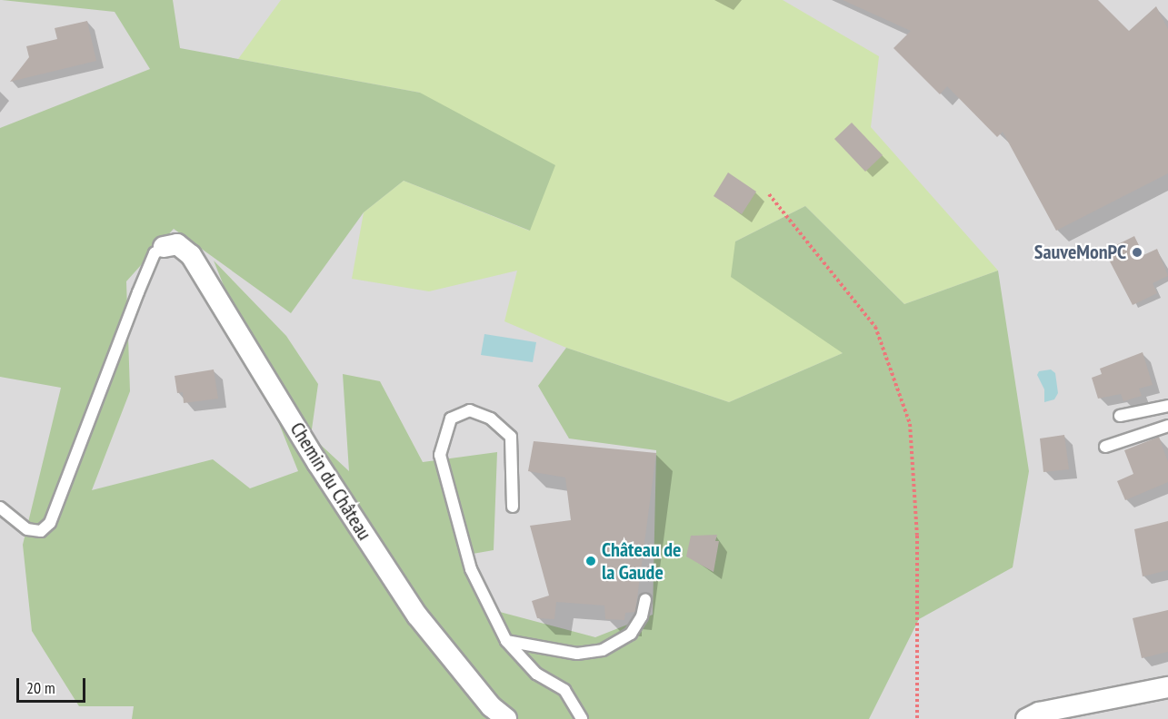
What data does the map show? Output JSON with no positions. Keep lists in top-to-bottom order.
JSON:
{
  "streets": {
    "street": ["Chemin du Château"]
  },
  "places": ["SauveMonPC", "Château de la Gaude"],
  "scale_bar": "20 m"
}
